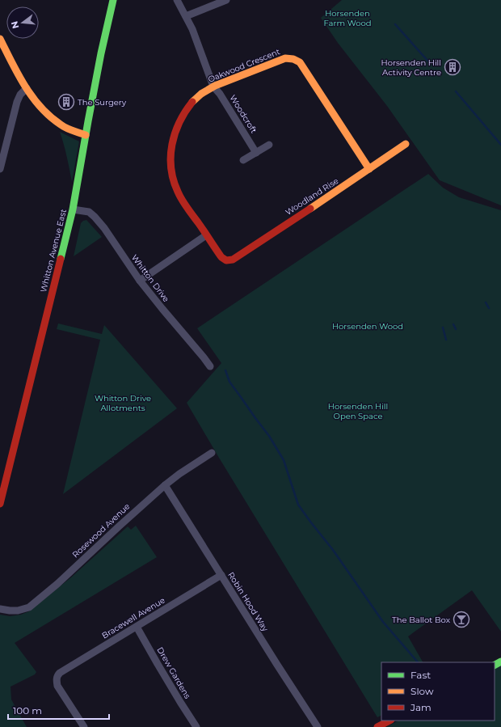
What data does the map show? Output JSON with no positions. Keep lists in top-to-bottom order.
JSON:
{
  "streets": {
    "street": [
      "Oakwood Crescent",
      "Woodcroft",
      "Woodland Rise",
      "Whitton Avenue East",
      "Whitton Drive",
      "Rosewood Avenue",
      "Robin Hood Way",
      "Bracewell Avenue",
      "Drew Gardens"
    ]
  },
  "crossings": [
    ["Oakwood Crescent", "Woodcroft"],
    ["Oakwood Crescent", "Woodland Rise"],
    ["Whitton Avenue East", "Whitton Drive"],
    ["Rosewood Avenue", "Robin Hood Way"],
    ["Robin Hood Way", "Bracewell Avenue"],
    ["Bracewell Avenue", "Drew Gardens"]
  ],
  "parks": [
    "Horsenden Farm Wood",
    "Horsenden Wood",
    "Whitton Drive Allotments",
    "Horsenden Hill Open Space"
  ],
  "places": {
    "building": ["Horsenden Hill Activity Centre", "The Surgery"],
    "bar": ["The Ballot Box"]
  },
  "legend": ["Fast", "Slow", "Jam"],
  "scale_bar": "100 m",
  "north": "left"
}
